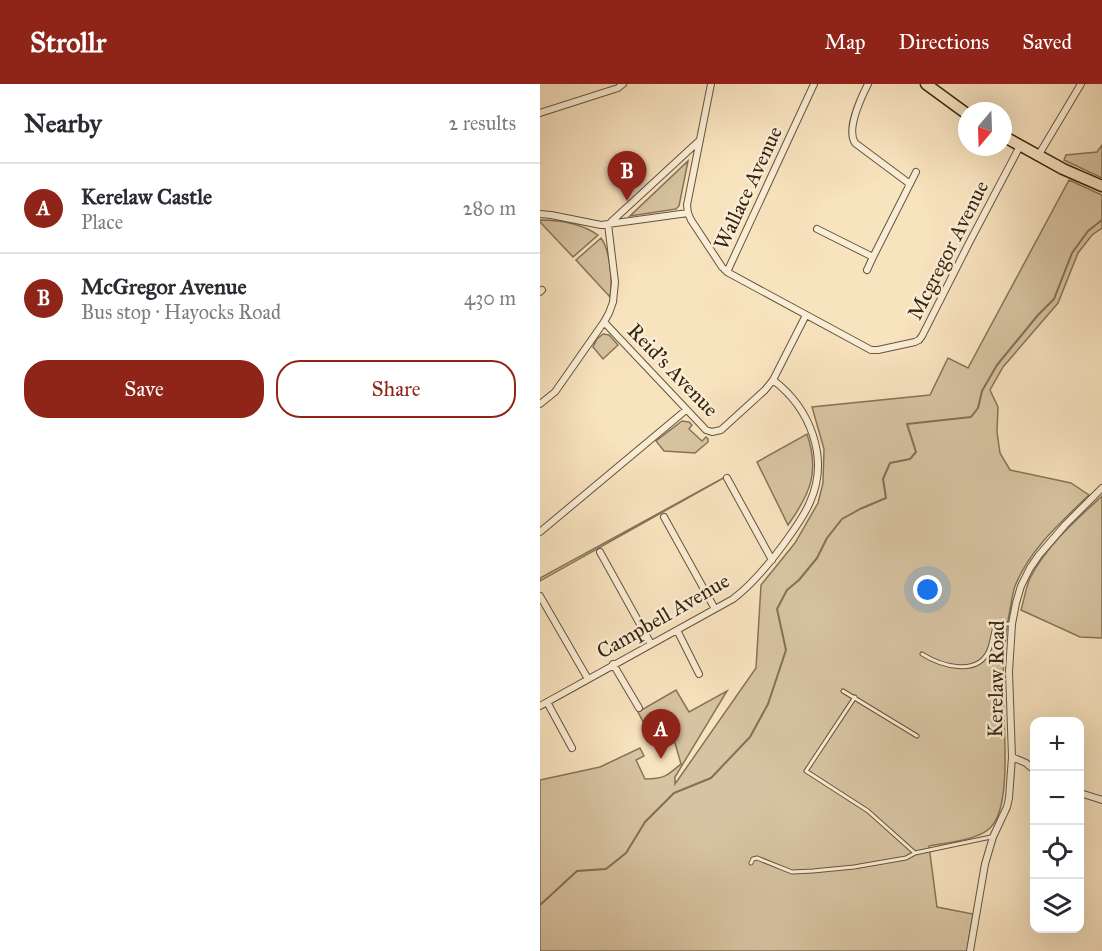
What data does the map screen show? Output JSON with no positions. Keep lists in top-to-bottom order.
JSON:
{
  "streets": {
    "street": [
      "Wallace Avenue",
      "Mcgregor Avenue",
      "Reid's Avenue",
      "Campbell Avenue",
      "Kerelaw Road"
    ]
  },
  "crossings": [
    ["Wallace Avenue", "Mcgregor Avenue"],
    ["Mcgregor Avenue", "Reid's Avenue"],
    ["Reid's Avenue", "Campbell Avenue"]
  ],
  "north": "bottom",
  "page": {
    "header": "Strollr",
    "nav": ["Map", "Directions", "Saved"],
    "heading": ["Nearby", "2 results"],
    "pins": ["B", "A"],
    "list": [
      {
        "mark": "A",
        "name": "Kerelaw Castle",
        "note": "Place",
        "value": "280 m"
      },
      {
        "mark": "B",
        "name": "McGregor Avenue",
        "note": "Bus stop · Hayocks Road",
        "value": "430 m"
      }
    ],
    "buttons": ["Save", "Share"],
    "map_buttons": ["+", "−"]
  }
}
